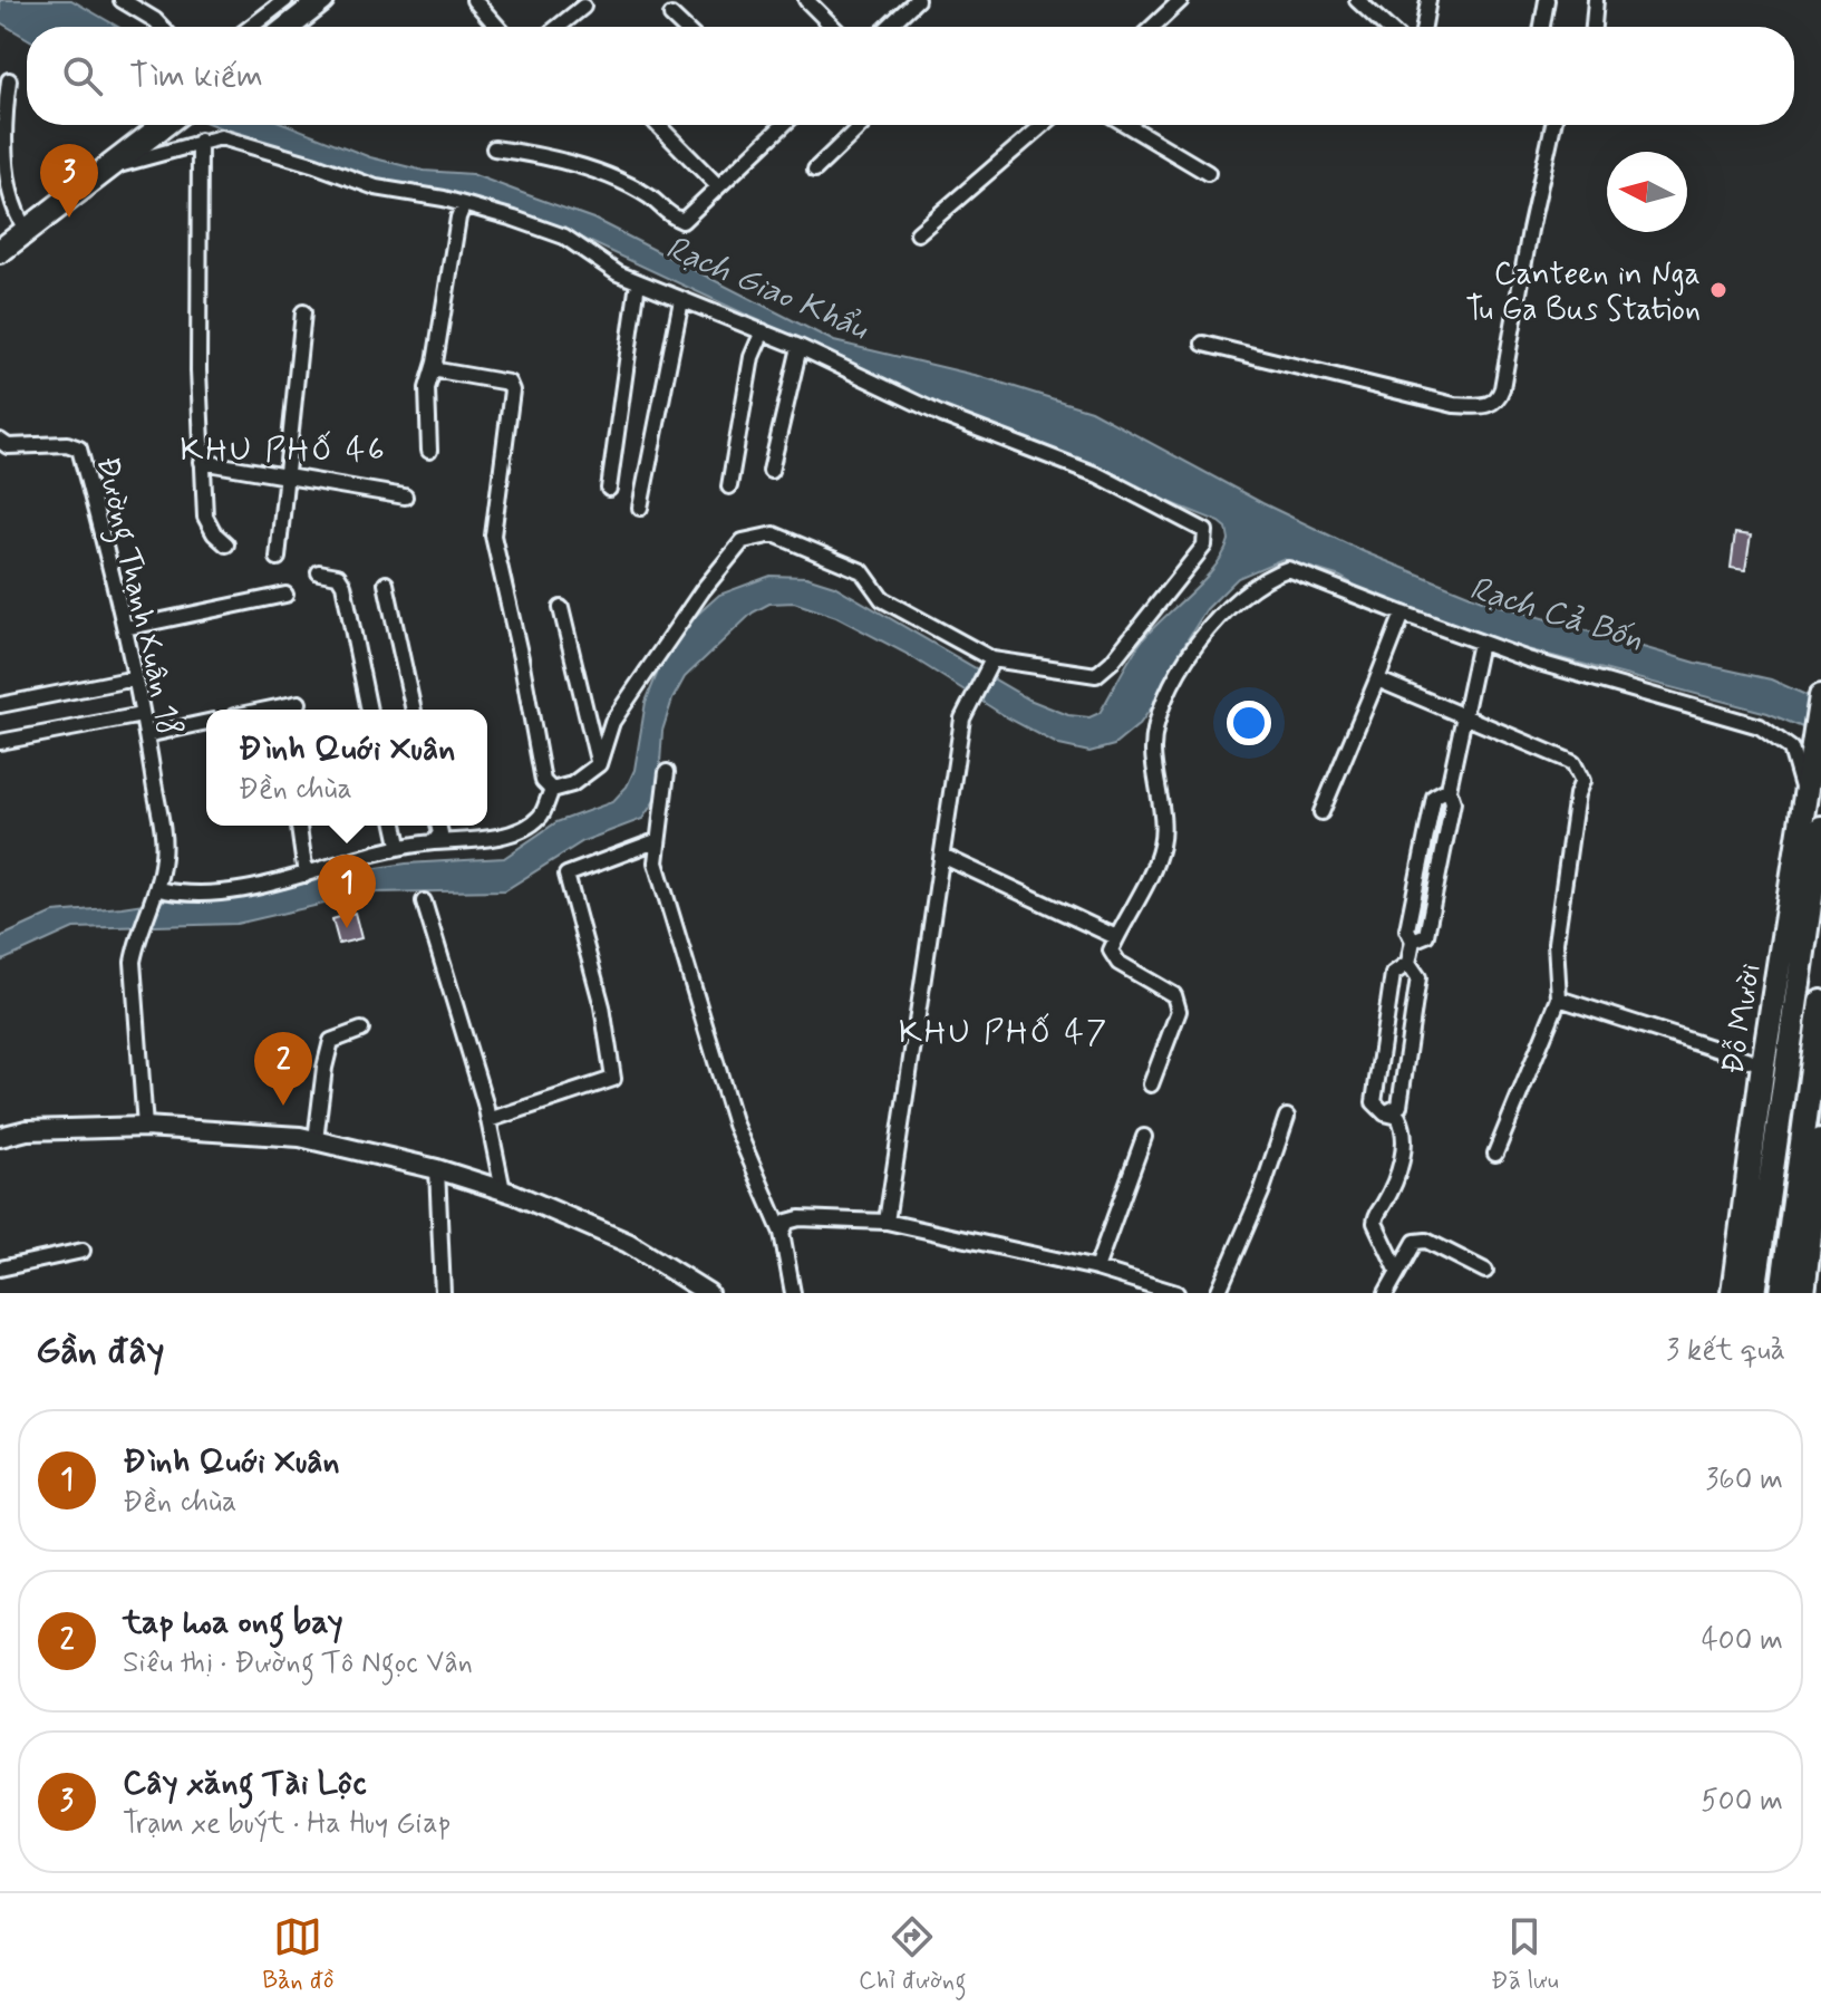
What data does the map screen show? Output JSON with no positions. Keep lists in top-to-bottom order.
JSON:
{
  "streets": {
    "main road": ["Đỗ Mười"],
    "street": ["Đường Thạnh Xuân 18"]
  },
  "districts": ["KHU PHỐ 46", "KHU PHỐ 47"],
  "water": ["Rạch Giao Khẩu", "Rạch Cả Bốn"],
  "places": ["Canteen in Nga Tu Ga Bus Station"],
  "north": "left",
  "page": {
    "search": "Tìm kiếm",
    "pins": ["3", "1", "2"],
    "popup": ["Đình Quới Xuân", "Đền chùa"],
    "heading": ["Gần đây", "3 kết quả"],
    "list": [
      {
        "mark": "1",
        "name": "Đình Quới Xuân",
        "note": "Đền chùa",
        "value": "360 m"
      },
      {
        "mark": "2",
        "name": "tap hoa ong bay",
        "note": "Siêu thị · Đường Tô Ngọc Vân",
        "value": "400 m"
      },
      {
        "mark": "3",
        "name": "Cây xăng Tài Lộc",
        "note": "Trạm xe buýt · Ha Huy Giap",
        "value": "500 m"
      }
    ],
    "nav": ["Bản đồ", "Chỉ đường", "Đã lưu"]
  }
}
